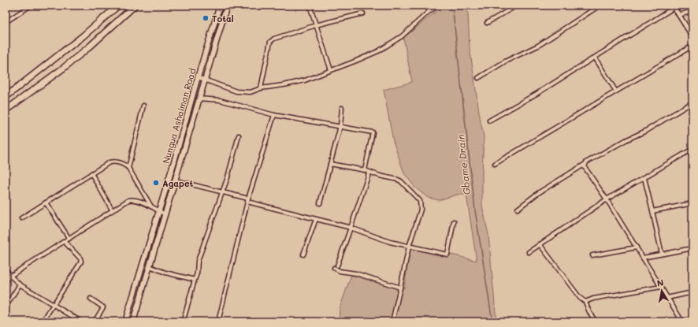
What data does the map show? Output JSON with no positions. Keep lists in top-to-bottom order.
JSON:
{
  "streets": {
    "main road": ["Nungua Ashaiman Road"]
  },
  "water": ["Gbame Drain"],
  "places": ["Total", "Agapet"],
  "north": "top"
}
